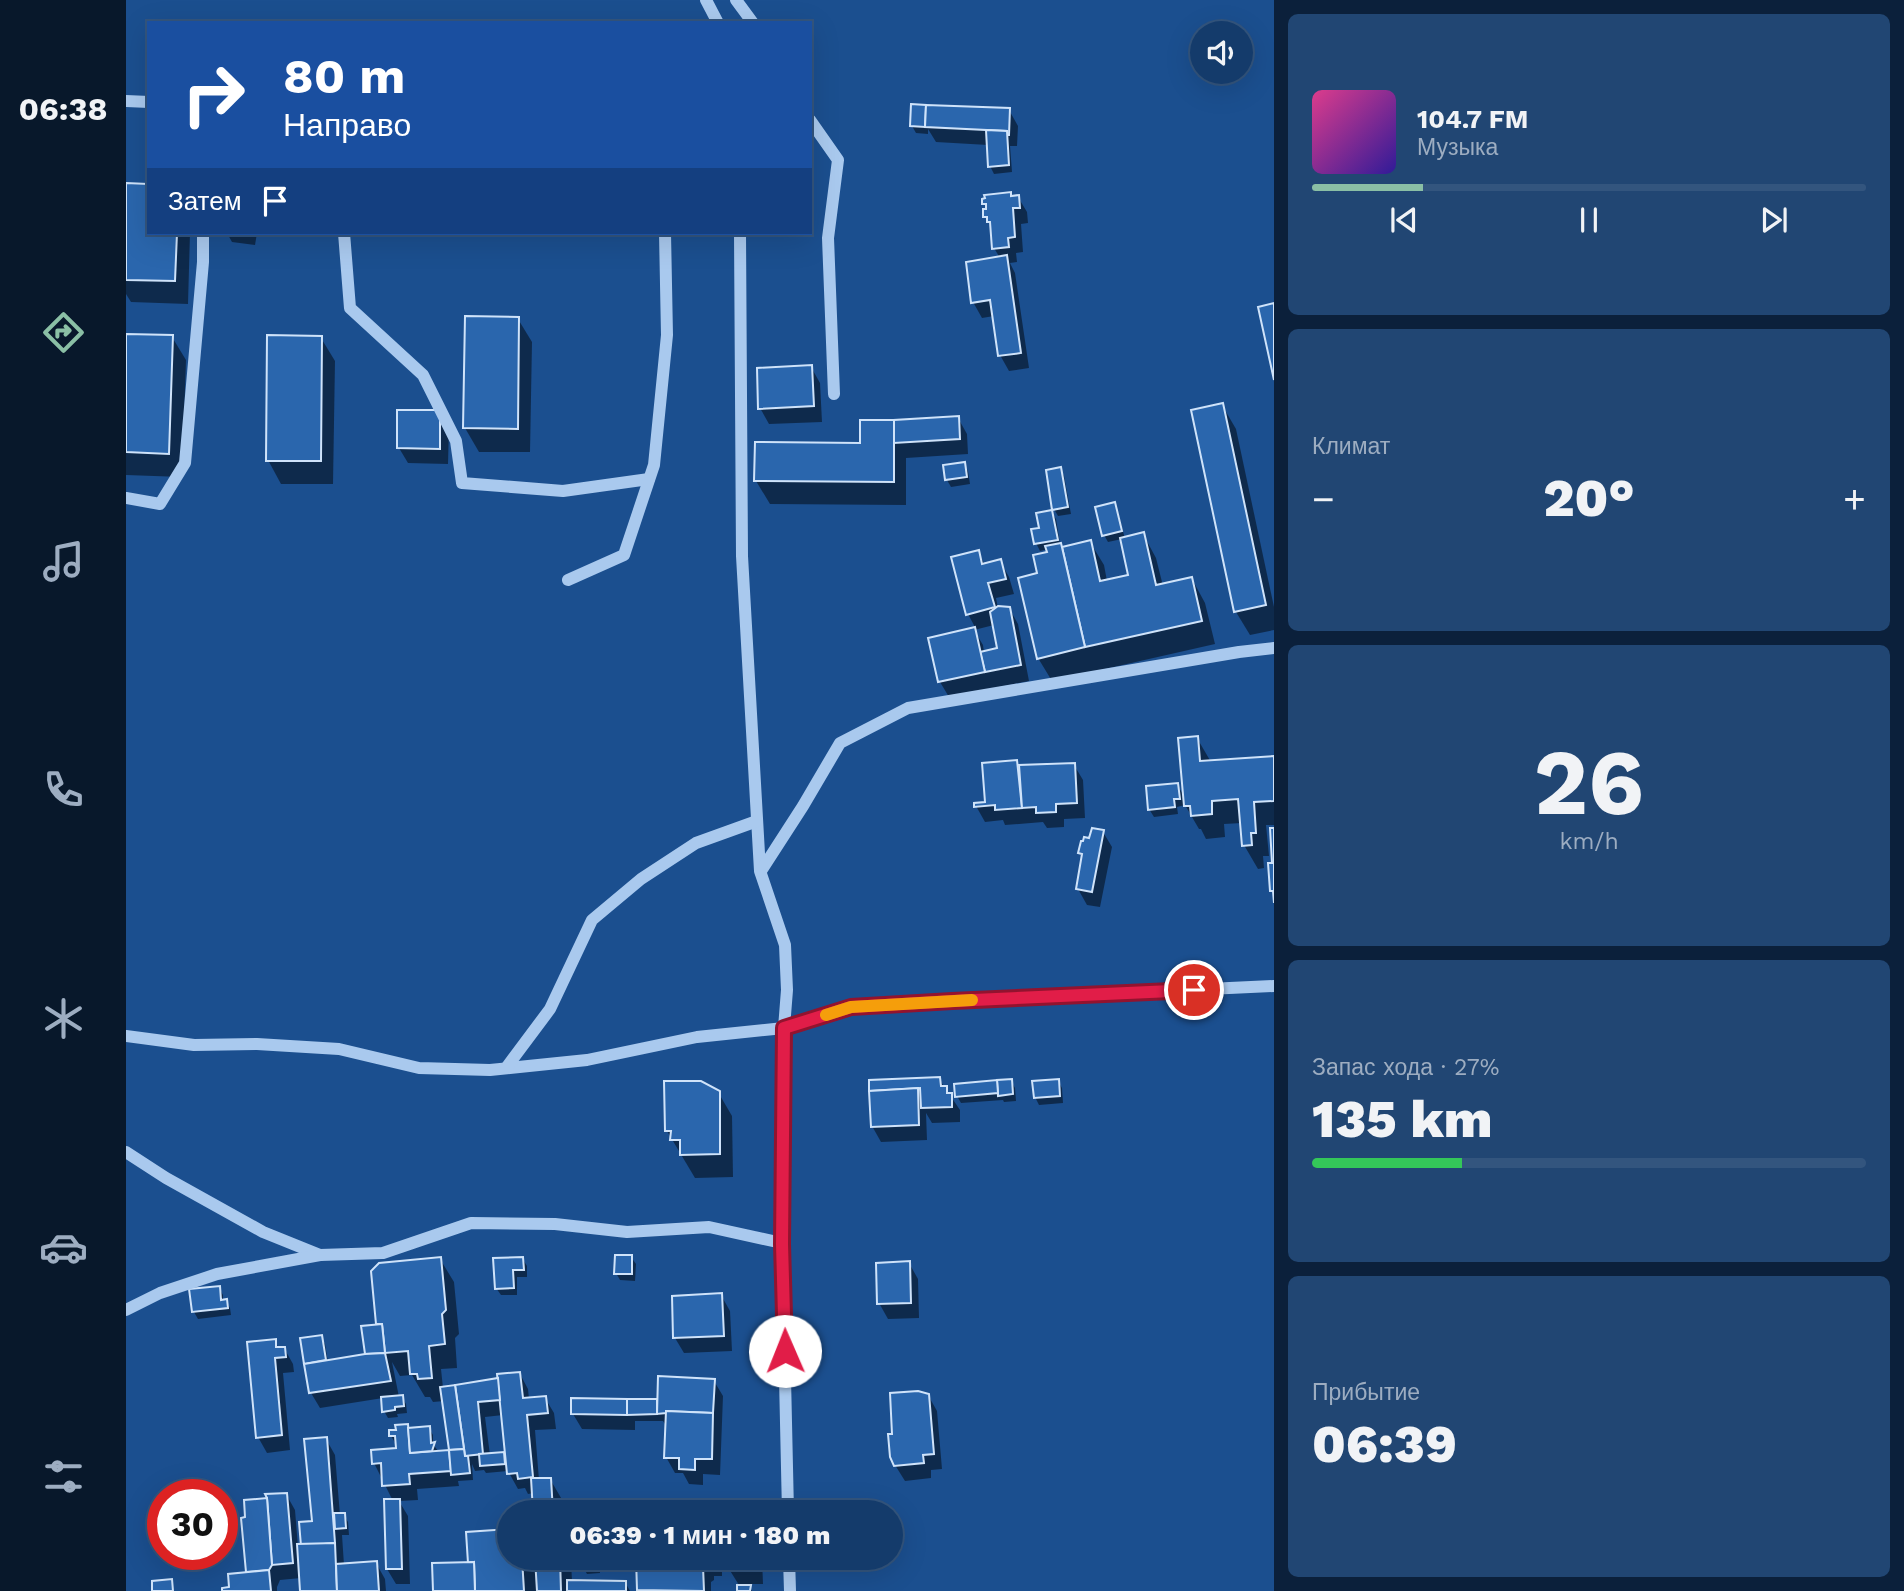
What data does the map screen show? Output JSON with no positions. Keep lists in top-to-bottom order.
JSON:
{
  "page": {
    "tabs": "06:38",
    "turn": ["80 m", "Направо"],
    "song": ["104.7 FM", "Музыка"],
    "then": "Затем",
    "tile": [
      "Климат",
      ["26", "km/h"],
      ["Запас хода · 27%", "135 km"],
      ["Прибытие", "06:39"]
    ],
    "heat": ["−", "20°", "+"],
    "limit": "30",
    "trip": "06:39 · 1 мин · 180 m"
  }
}
